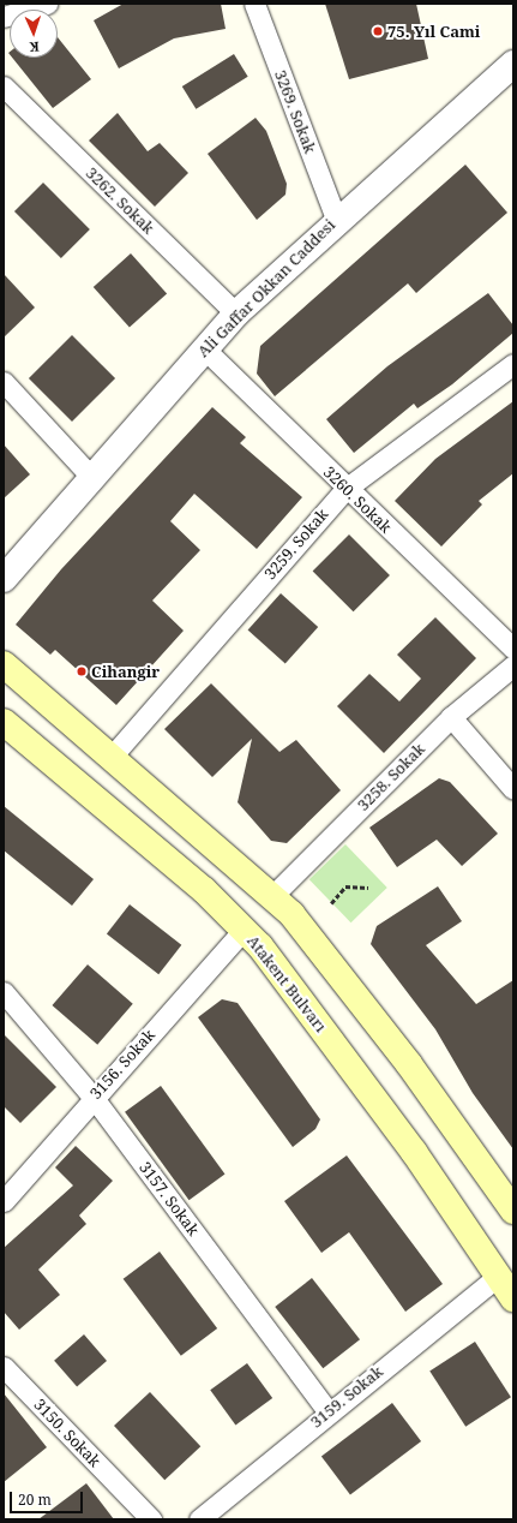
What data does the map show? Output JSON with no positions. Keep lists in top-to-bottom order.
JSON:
{
  "streets": {
    "main road": ["Atakent Bulvarı"],
    "street": [
      "3269. Sokak",
      "3262. Sokak",
      "Ali Gaffar Okkan Caddesi",
      "3260. Sokak",
      "3259. Sokak",
      "3258. Sokak",
      "3156. Sokak",
      "3157. Sokak",
      "3159. Sokak",
      "3150. Sokak"
    ]
  },
  "crossings": [
    ["3269. Sokak", "Ali Gaffar Okkan Caddesi"],
    ["3262. Sokak", "Ali Gaffar Okkan Caddesi"],
    ["Ali Gaffar Okkan Caddesi", "3260. Sokak"],
    ["3260. Sokak", "3259. Sokak"],
    ["Atakent Bulvarı", "3156. Sokak"],
    ["Atakent Bulvarı", "3159. Sokak"],
    ["3156. Sokak", "3157. Sokak"],
    ["3157. Sokak", "3159. Sokak"]
  ],
  "places": ["75. Yıl Cami", "Cihangir"],
  "scale_bar": "20 m",
  "north": "bottom"
}
